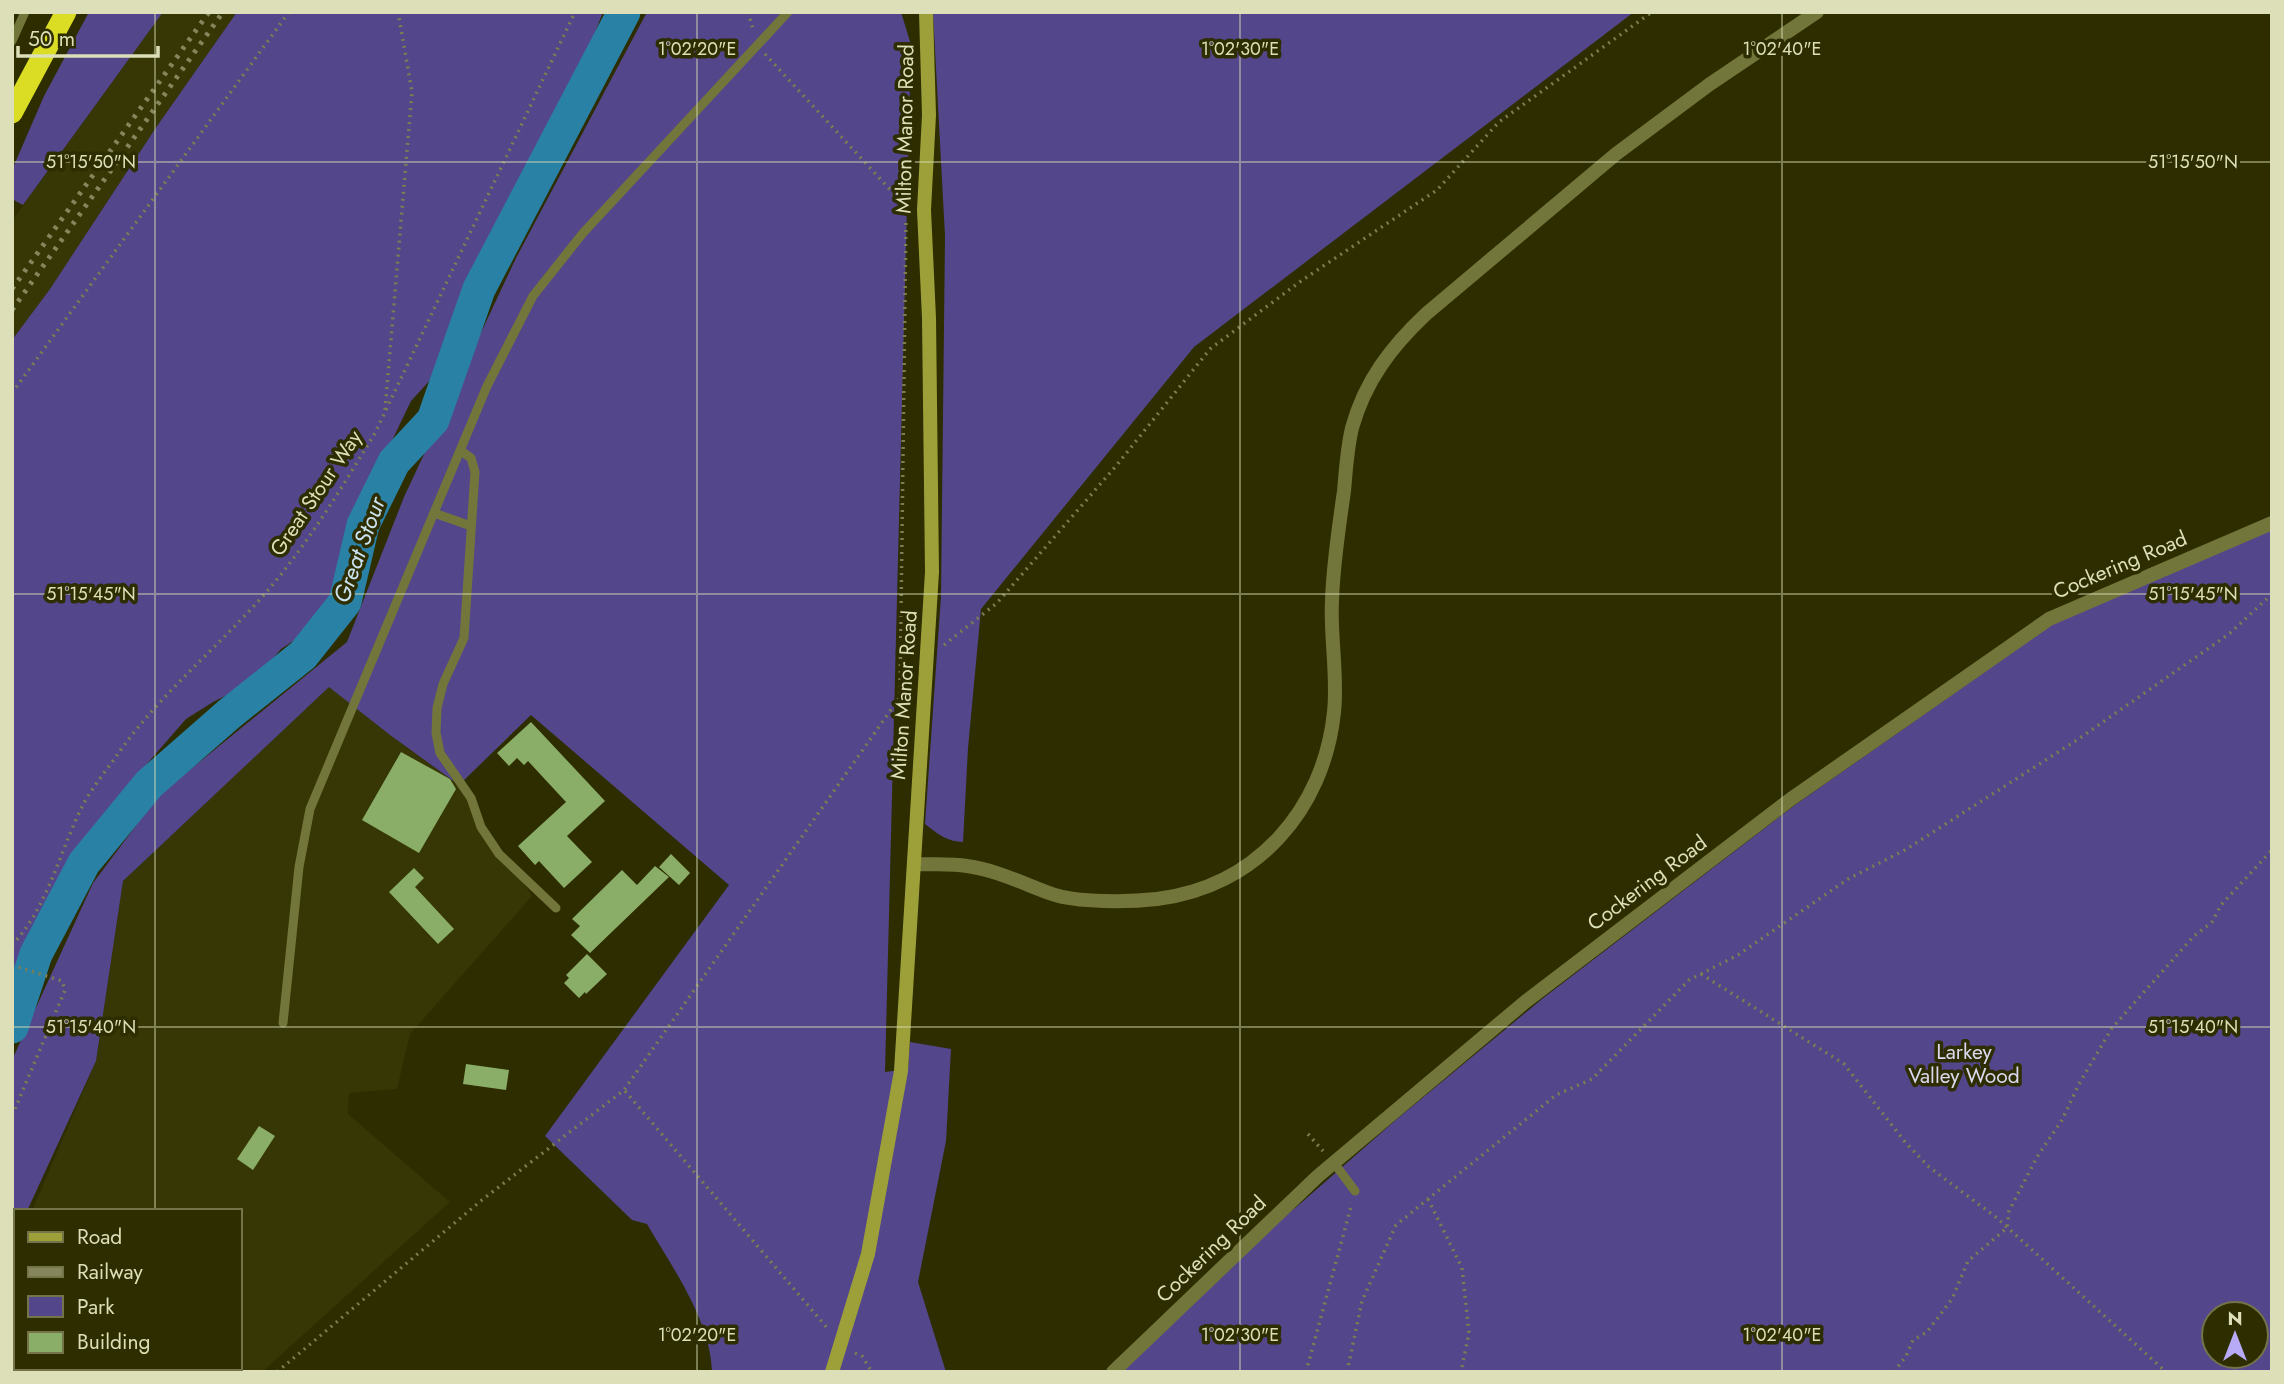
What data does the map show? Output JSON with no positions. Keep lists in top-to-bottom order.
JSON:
{
  "streets": {
    "street": ["Milton Manor Road", "Cockering Road"],
    "path": ["Great Stour Way"]
  },
  "water": ["Great Stour"],
  "parks": ["Larkey Valley Wood"],
  "legend": [
    "Road",
    "Railway",
    "Park",
    "Building"
  ],
  "scale_bar": "50 m",
  "north": "top",
  "coordinates": [
    "1°02'20\"E",
    "1°02'30\"E",
    "1°02'40\"E",
    "51°15'50\"N",
    "51°15'45\"N",
    "51°15'40\"N"
  ]
}
